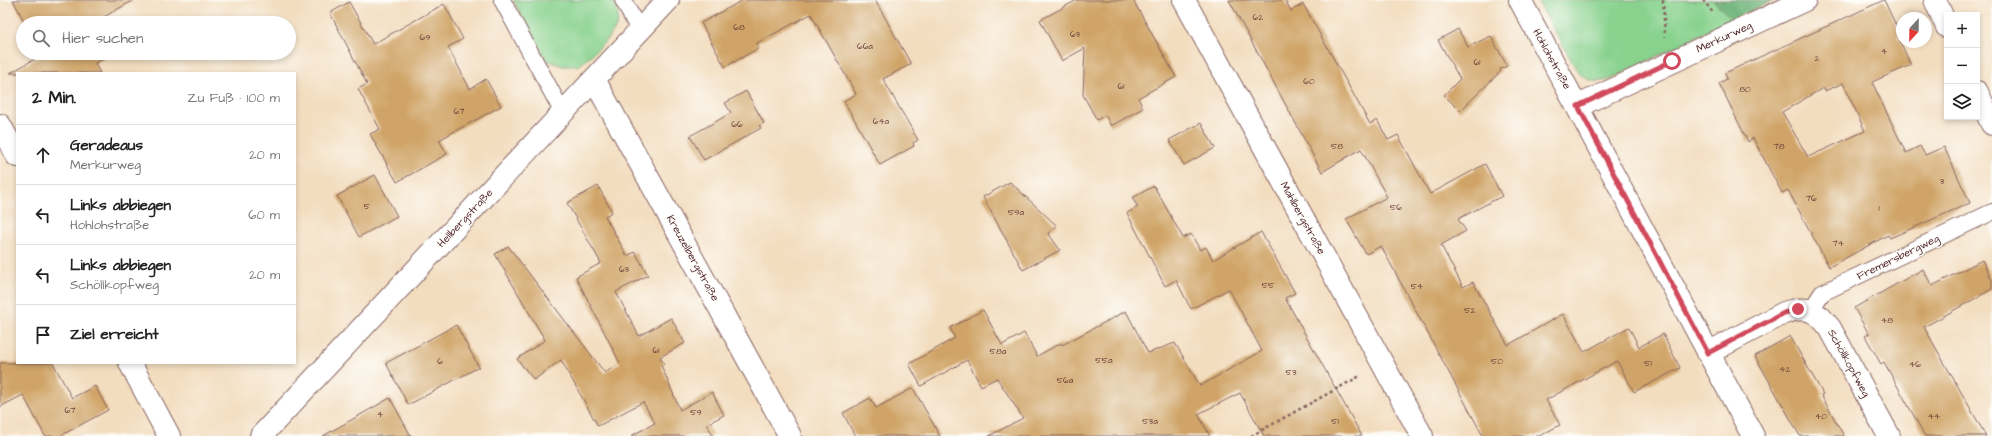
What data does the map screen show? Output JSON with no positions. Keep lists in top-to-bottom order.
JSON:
{
  "streets": {
    "street": [
      "Merkurweg",
      "Hohlohstraße",
      "Hellbergstraße",
      "Mahlbergstraße",
      "Kreuzelbergstraße",
      "Schöllkopfweg"
    ],
    "lane": ["Fremersbergweg"]
  },
  "crossings": [
    ["Merkurweg", "Hohlohstraße"],
    ["Hellbergstraße", "Kreuzelbergstraße"],
    ["Fremersbergweg", "Schöllkopfweg"]
  ],
  "house_numbers": [
    "62",
    "68",
    "63",
    "69",
    "66a",
    "4",
    "2",
    "61",
    "60",
    "61",
    "80",
    "67",
    "64a",
    "66",
    "58",
    "78",
    "3",
    "76",
    "5",
    "56",
    "1",
    "59a",
    "74",
    "63",
    "55",
    "54",
    "52",
    "48",
    "61",
    "58a",
    "55a",
    "6",
    "50",
    "51",
    "46",
    "42",
    "53",
    "56a",
    "67",
    "59",
    "4",
    "40",
    "44",
    "53a",
    "51"
  ],
  "north": "bottom",
  "page": {
    "map_buttons": ["+", "−"],
    "search": "Hier suchen",
    "heading": ["2 Min.", "Zu Fuß · 100 m"],
    "list": [
      ["Geradeaus", "Merkurweg", "20 m"],
      ["Links abbiegen", "Hohlohstraße", "60 m"],
      ["Links abbiegen", "Schöllkopfweg", "20 m"],
      "Ziel erreicht"
    ]
  }
}
